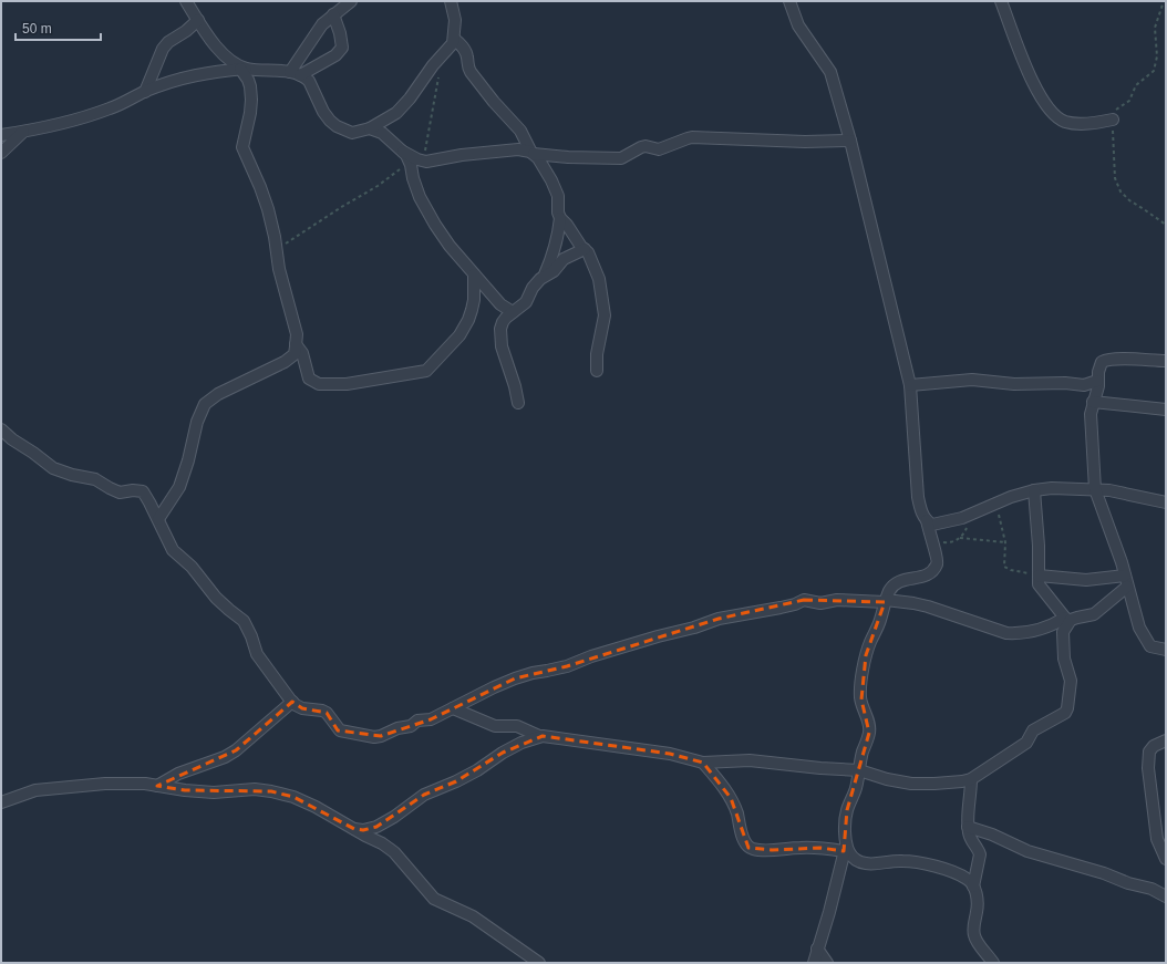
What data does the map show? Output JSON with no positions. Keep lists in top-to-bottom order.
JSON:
{
  "scale_bar": "50 m"
}
